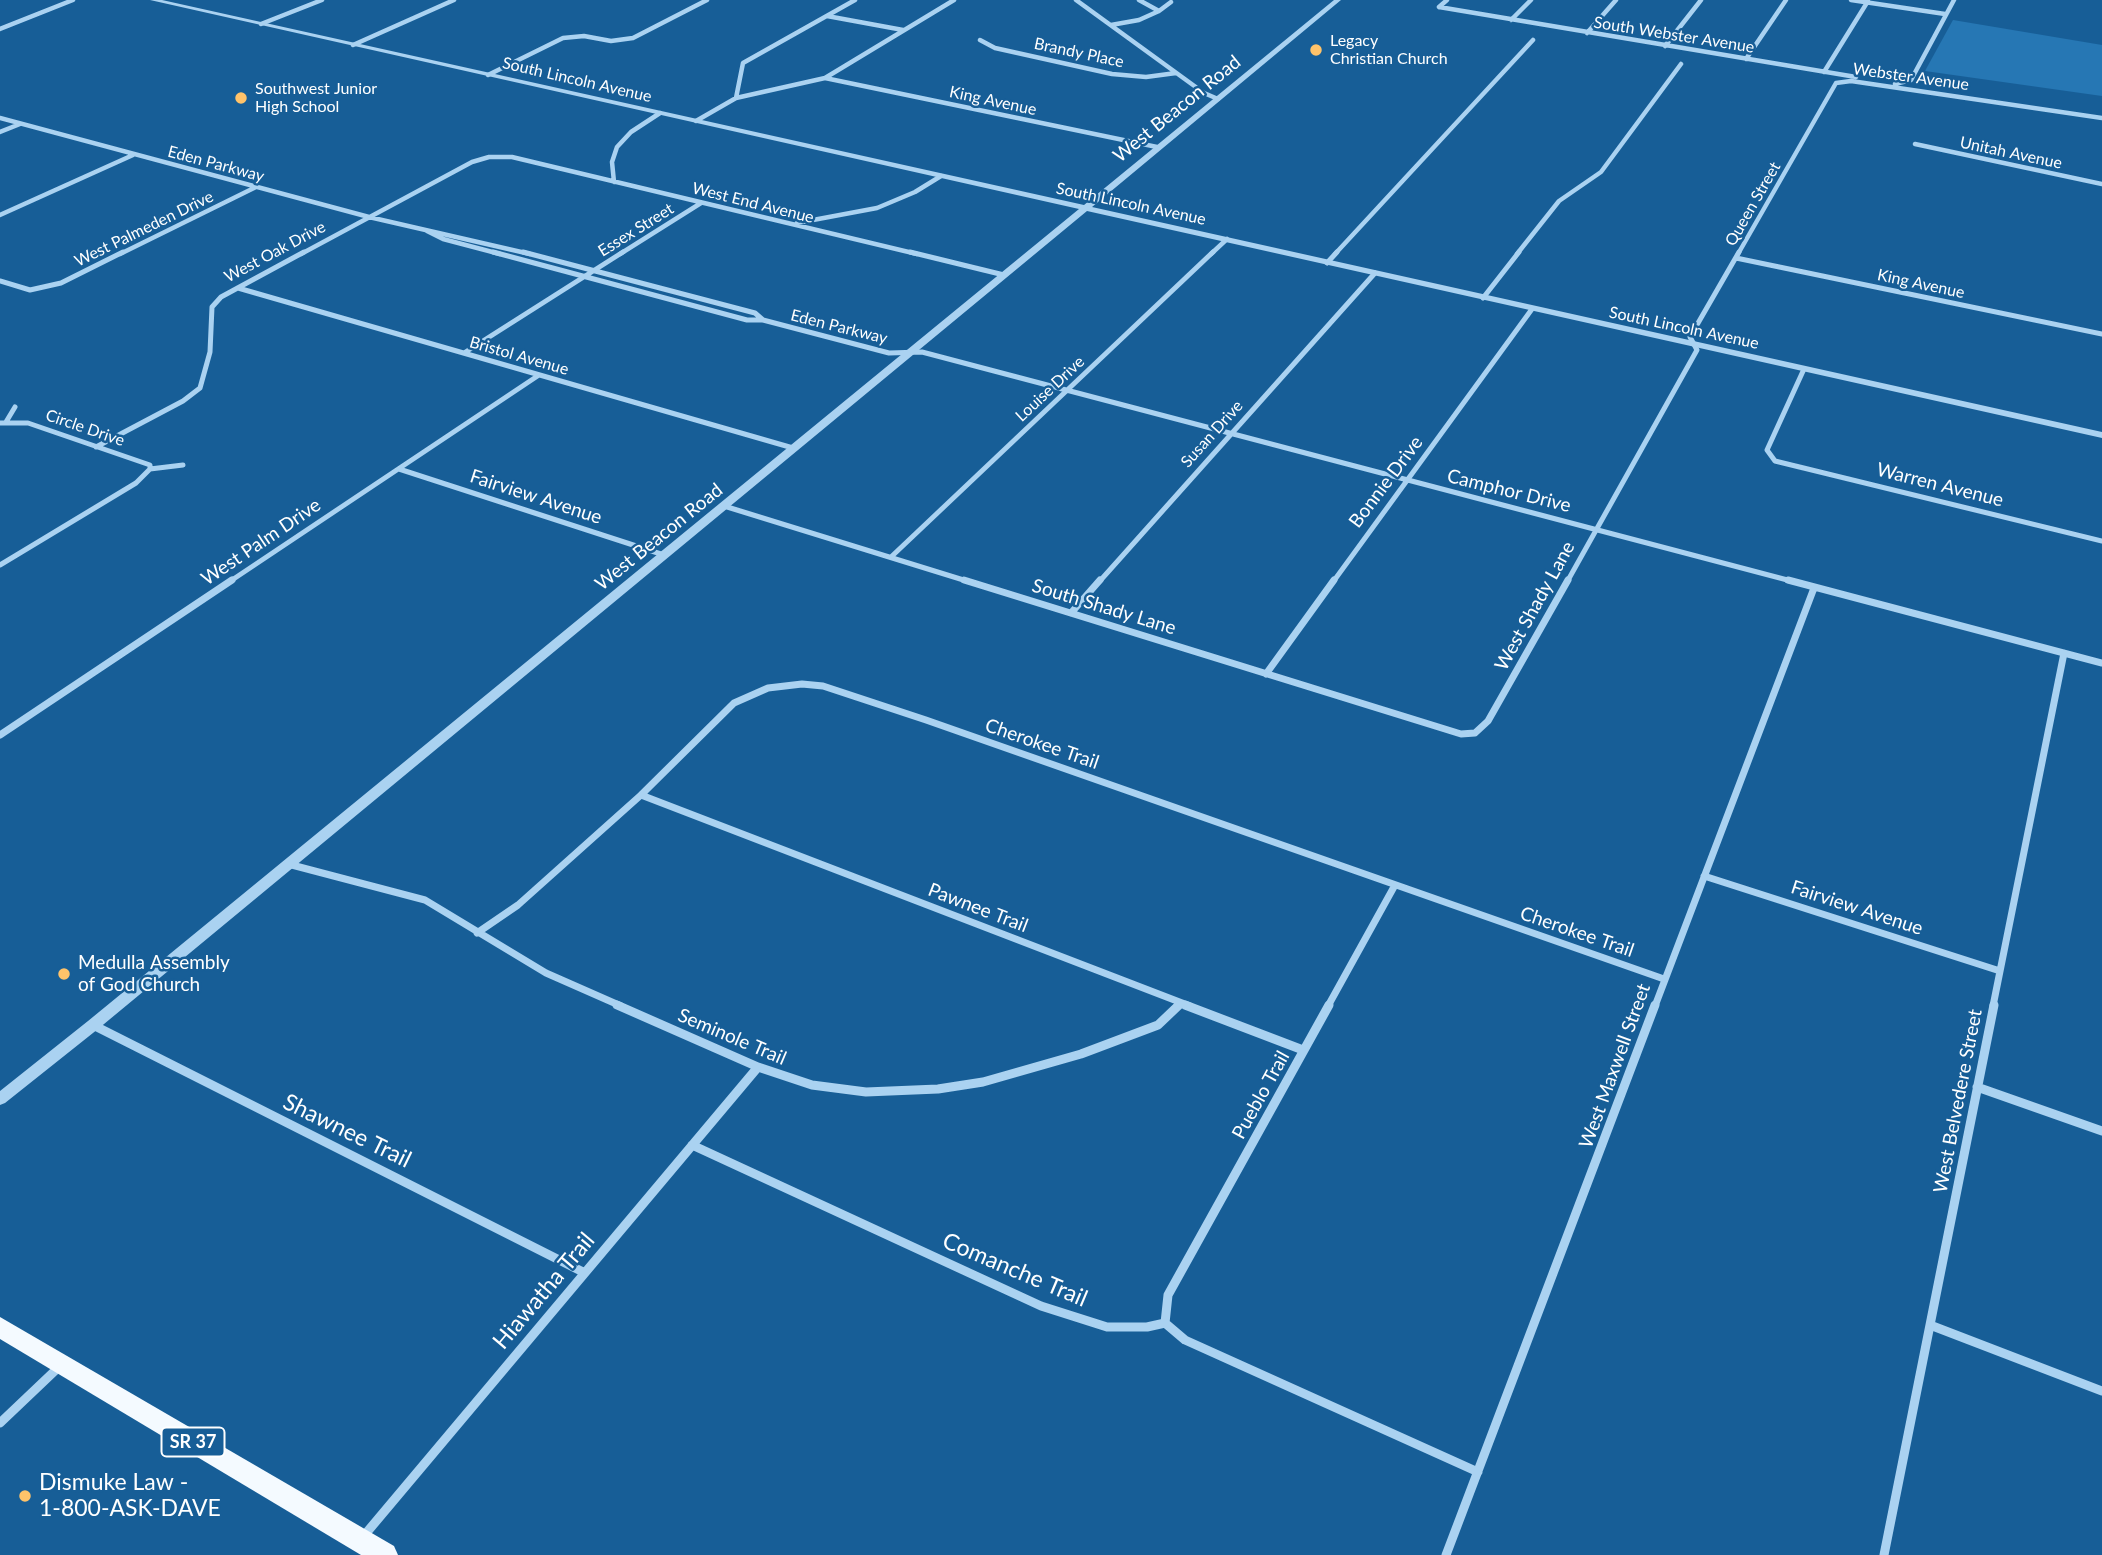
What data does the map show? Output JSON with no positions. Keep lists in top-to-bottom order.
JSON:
{
  "streets": {
    "main road": ["SR 37"],
    "street": [
      "South Webster Avenue",
      "Brandy Place",
      "Webster Avenue",
      "South Lincoln Avenue",
      "King Avenue",
      "West Beacon Road",
      "Unitah Avenue",
      "Eden Parkway",
      "West End Avenue",
      "Queen Street",
      "West Palmeden Drive",
      "Essex Street",
      "West Oak Drive",
      "Bristol Avenue",
      "Louise Drive",
      "Circle Drive",
      "Susan Drive",
      "Bonnie Drive",
      "Warren Avenue",
      "Camphor Drive",
      "Fairview Avenue",
      "West Palm Drive",
      "West Shady Lane",
      "South Shady Lane",
      "Cherokee Trail",
      "Pawnee Trail",
      "Seminole Trail",
      "West Maxwell Street",
      "Pueblo Trail",
      "West Belvedere Street",
      "Shawnee Trail",
      "Comanche Trail",
      "Hiawatha Trail"
    ]
  },
  "crossings": [
    ["Webster Avenue", "Queen Street"],
    ["South Lincoln Avenue", "West Beacon Road"],
    ["South Lincoln Avenue", "Queen Street"],
    ["South Lincoln Avenue", "Louise Drive"],
    ["South Lincoln Avenue", "Susan Drive"],
    ["South Lincoln Avenue", "Bonnie Drive"],
    ["South Lincoln Avenue", "Warren Avenue"],
    ["South Lincoln Avenue", "West Shady Lane"],
    ["King Avenue", "West Beacon Road"],
    ["King Avenue", "Queen Street"],
    ["West Beacon Road", "Eden Parkway"],
    ["West Beacon Road", "West End Avenue"],
    ["West Beacon Road", "Bristol Avenue"],
    ["West Beacon Road", "Camphor Drive"],
    ["West Beacon Road", "Fairview Avenue"],
    ["West Beacon Road", "South Shady Lane"],
    ["West Beacon Road", "Seminole Trail"],
    ["West Beacon Road", "Shawnee Trail"],
    ["Eden Parkway", "West Palmeden Drive"],
    ["Eden Parkway", "Essex Street"],
    ["Eden Parkway", "West Oak Drive"],
    ["Eden Parkway", "Camphor Drive"],
    ["West End Avenue", "Essex Street"],
    ["West End Avenue", "West Oak Drive"],
    ["Queen Street", "West Shady Lane"],
    ["West Oak Drive", "Bristol Avenue"],
    ["West Oak Drive", "Circle Drive"],
    ["Bristol Avenue", "West Palm Drive"],
    ["Louise Drive", "Camphor Drive"],
    ["Louise Drive", "South Shady Lane"],
    ["Susan Drive", "Camphor Drive"],
    ["Susan Drive", "South Shady Lane"],
    ["Bonnie Drive", "Camphor Drive"],
    ["Bonnie Drive", "South Shady Lane"],
    ["Camphor Drive", "West Shady Lane"],
    ["Camphor Drive", "West Maxwell Street"],
    ["Camphor Drive", "West Belvedere Street"],
    ["Fairview Avenue", "West Palm Drive"],
    ["Fairview Avenue", "West Maxwell Street"],
    ["Fairview Avenue", "West Belvedere Street"],
    ["West Shady Lane", "South Shady Lane"],
    ["Cherokee Trail", "Pawnee Trail"],
    ["Cherokee Trail", "Seminole Trail"],
    ["Cherokee Trail", "West Maxwell Street"],
    ["Cherokee Trail", "Pueblo Trail"],
    ["Pawnee Trail", "Seminole Trail"],
    ["Pawnee Trail", "Pueblo Trail"],
    ["Seminole Trail", "Hiawatha Trail"],
    ["Pueblo Trail", "Comanche Trail"],
    ["Shawnee Trail", "Hiawatha Trail"],
    ["Comanche Trail", "Hiawatha Trail"],
    ["Hiawatha Trail", "SR 37"]
  ],
  "places": [
    "Legacy Christian Church",
    "Southwest Junior High School",
    "Medulla Assembly of God Church",
    "Dismuke Law - 1-800-ASK-DAVE"
  ]
}
